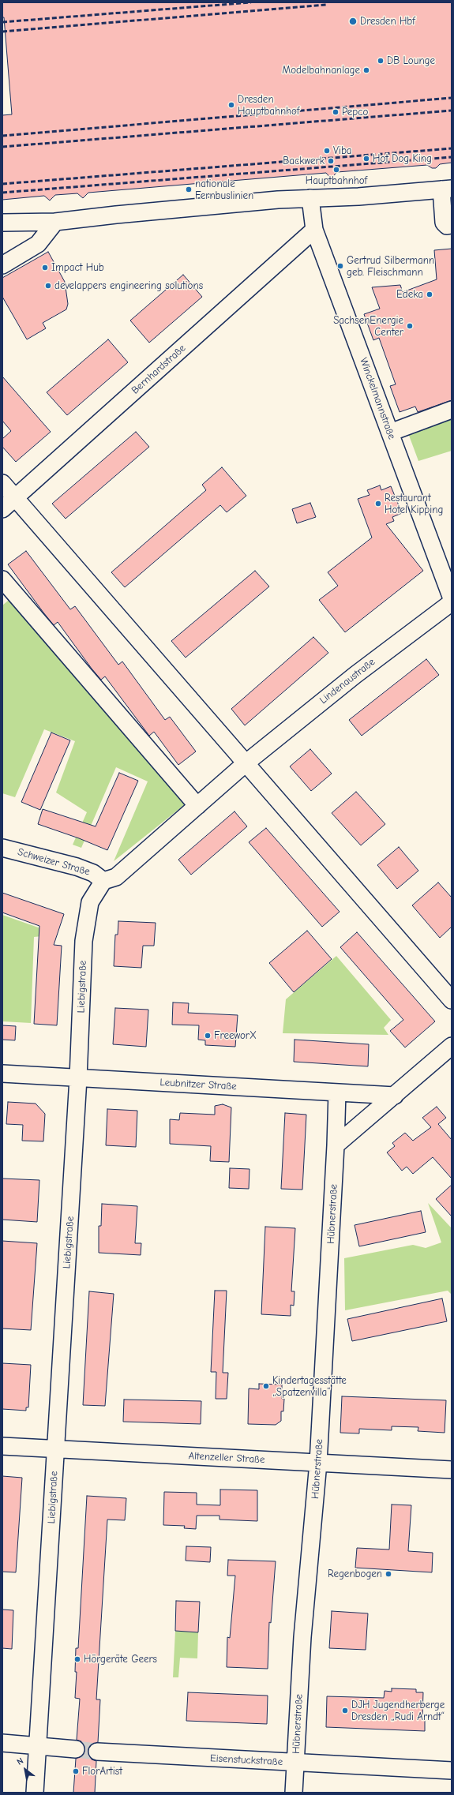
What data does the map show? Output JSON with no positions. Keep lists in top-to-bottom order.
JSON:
{
  "streets": {
    "street": [
      "Bernhardstraße",
      "Winckelmannstraße",
      "Lindenaustraße",
      "Schweizer Straße",
      "Liebigstraße",
      "Leubnitzer Straße",
      "Hübnerstraße",
      "Altenzeller Straße",
      "Eisenstuckstraße"
    ]
  },
  "crossings": [
    ["Bernhardstraße", "Winckelmannstraße"],
    ["Schweizer Straße", "Liebigstraße"],
    ["Liebigstraße", "Leubnitzer Straße"],
    ["Liebigstraße", "Altenzeller Straße"],
    ["Leubnitzer Straße", "Hübnerstraße"],
    ["Hübnerstraße", "Altenzeller Straße"],
    ["Hübnerstraße", "Eisenstuckstraße"]
  ],
  "places": [
    "Dresden Hbf",
    "DB Lounge",
    "Modelbahnanlage",
    "Dresden Hauptbahnhof",
    "Pepco",
    "Viba",
    "Hot Dog King",
    "Backwerk",
    "Hauptbahnhof",
    "nationale Fernbuslinien",
    "Gertrud Silbermann geb. Fleischmann",
    "Impact Hub",
    "develappers engineering solutions",
    "Edeka",
    "SachsenEnergie Center",
    "Restaurant Hotel Kipping",
    "FreeworX",
    "Kindertagesstätte „Spatzenvilla“",
    "Regenbogen",
    "Hörgeräte Geers",
    "DJH Jugendherberge Dresden „Rudi Arndt“",
    "FlorArtist"
  ],
  "north": "top left"
}
